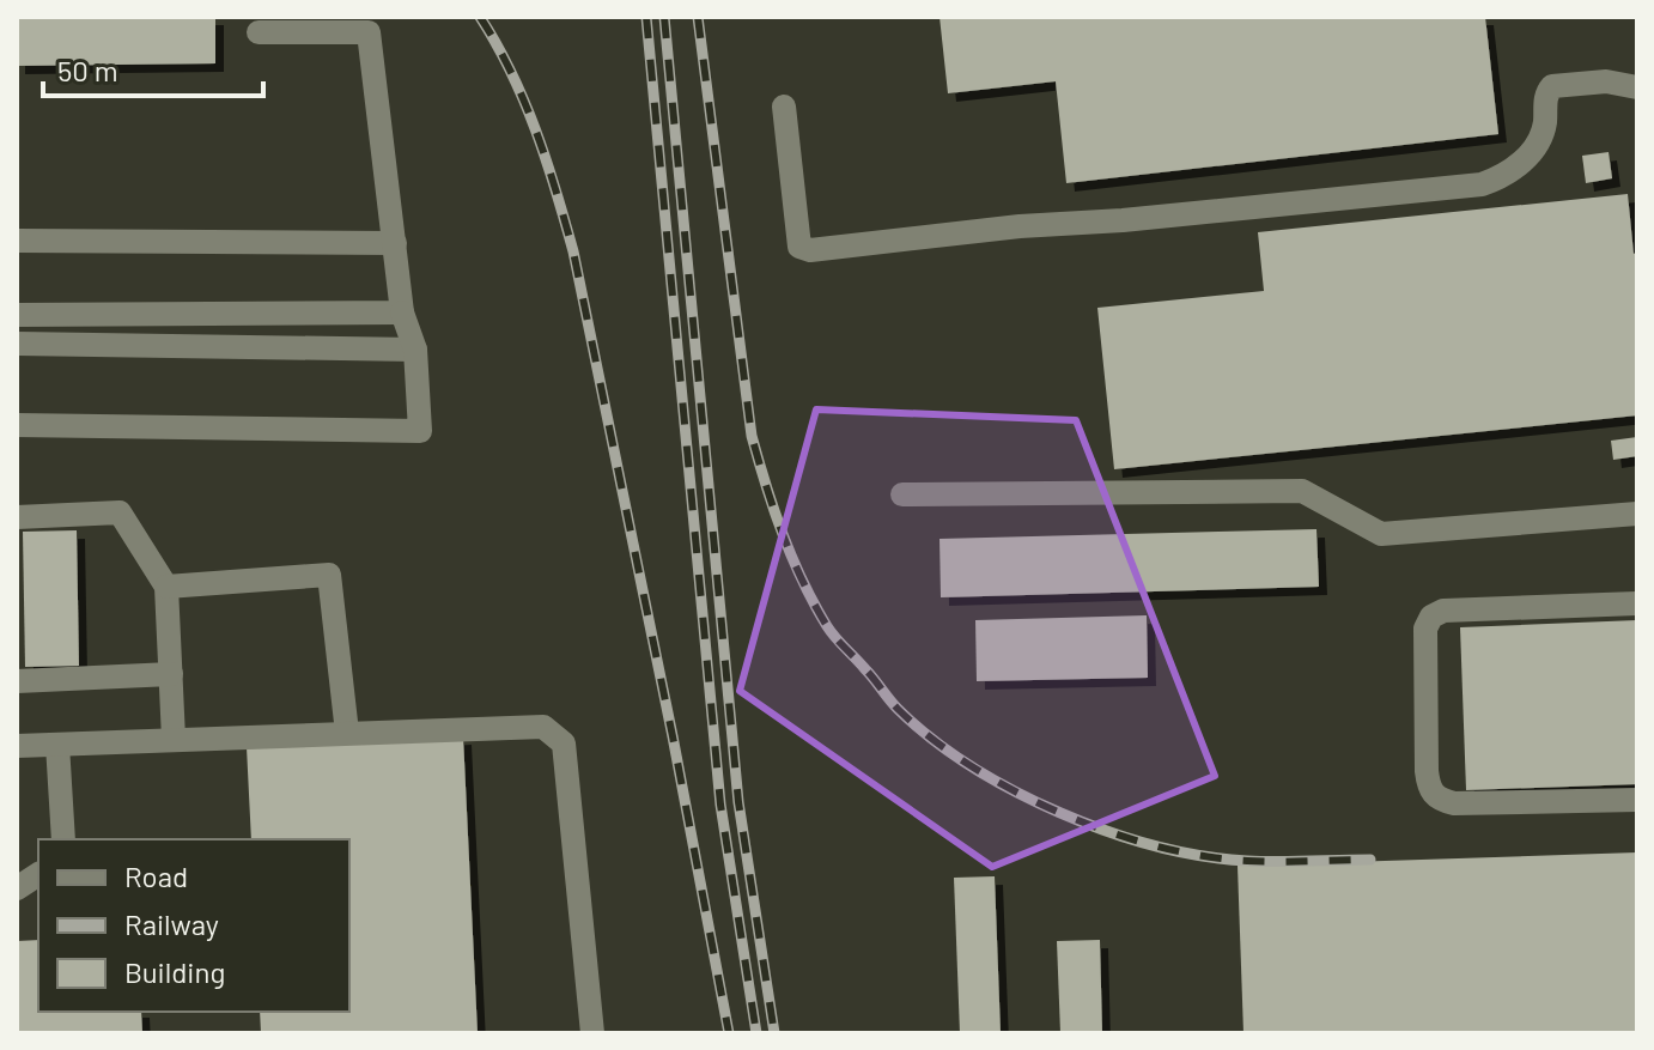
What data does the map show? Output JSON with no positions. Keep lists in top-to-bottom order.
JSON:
{
  "legend": ["Road", "Railway", "Building"],
  "scale_bar": "50 m"
}
